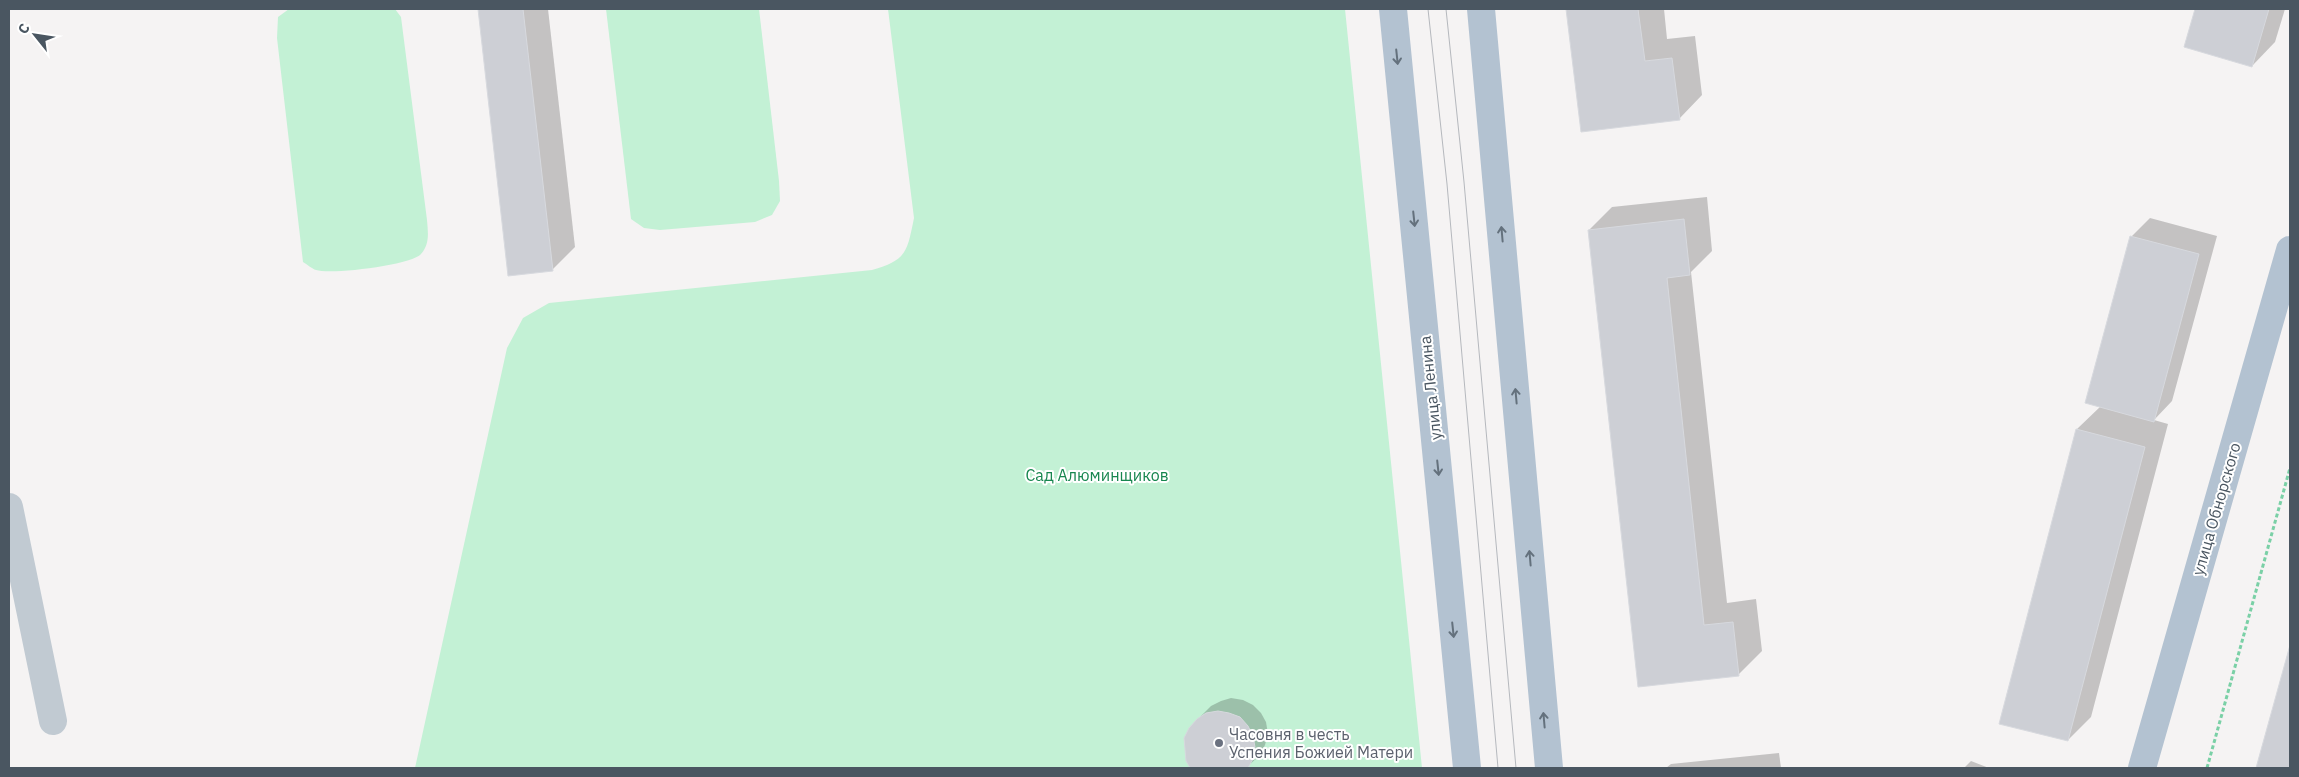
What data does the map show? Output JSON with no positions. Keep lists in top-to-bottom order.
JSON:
{
  "streets": {
    "main road": ["улица Ленина", "улица Обнорского"]
  },
  "parks": ["Сад Алюминщиков"],
  "places": ["Часовня в честь Успения Божией Матери"],
  "north": "top left"
}
